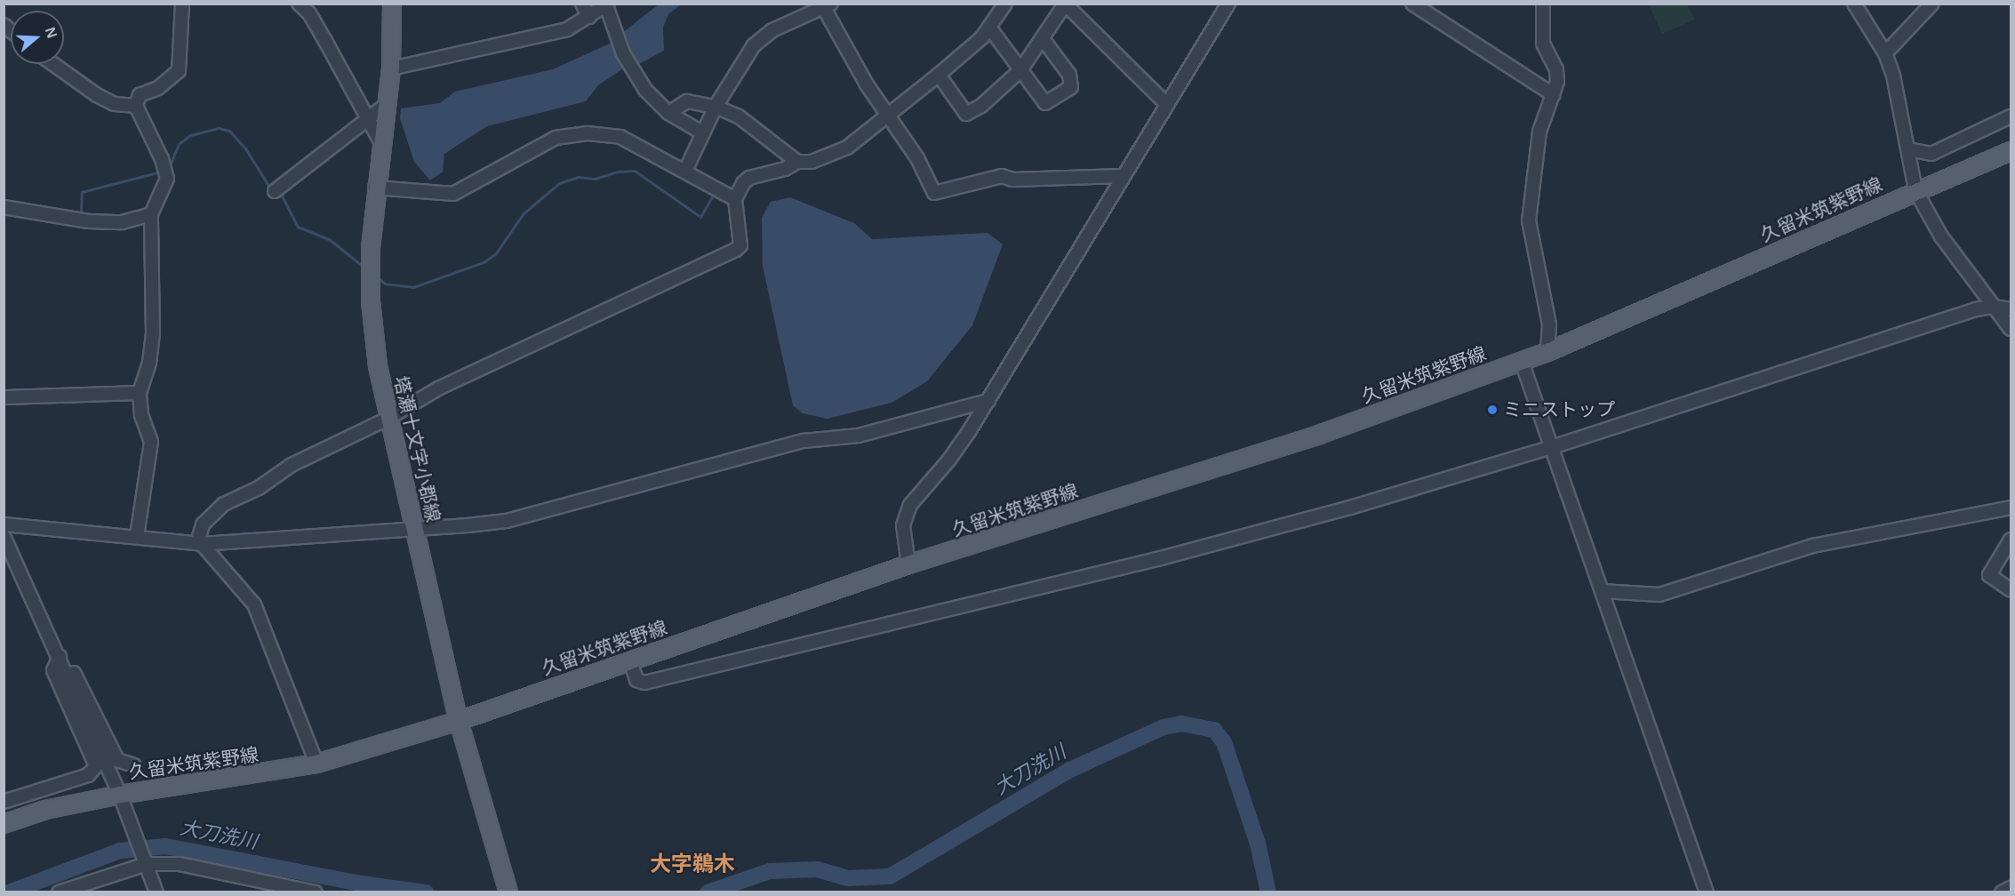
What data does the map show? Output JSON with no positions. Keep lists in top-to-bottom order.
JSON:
{
  "streets": {
    "main road": ["久留米筑紫野線", "塔瀬十文字小郡線"]
  },
  "crossings": [
    ["久留米筑紫野線", "塔瀬十文字小郡線"]
  ],
  "districts": ["大字鵜木"],
  "water": ["大刀洗川"],
  "places": ["ミニストップ"],
  "north": "right"
}
